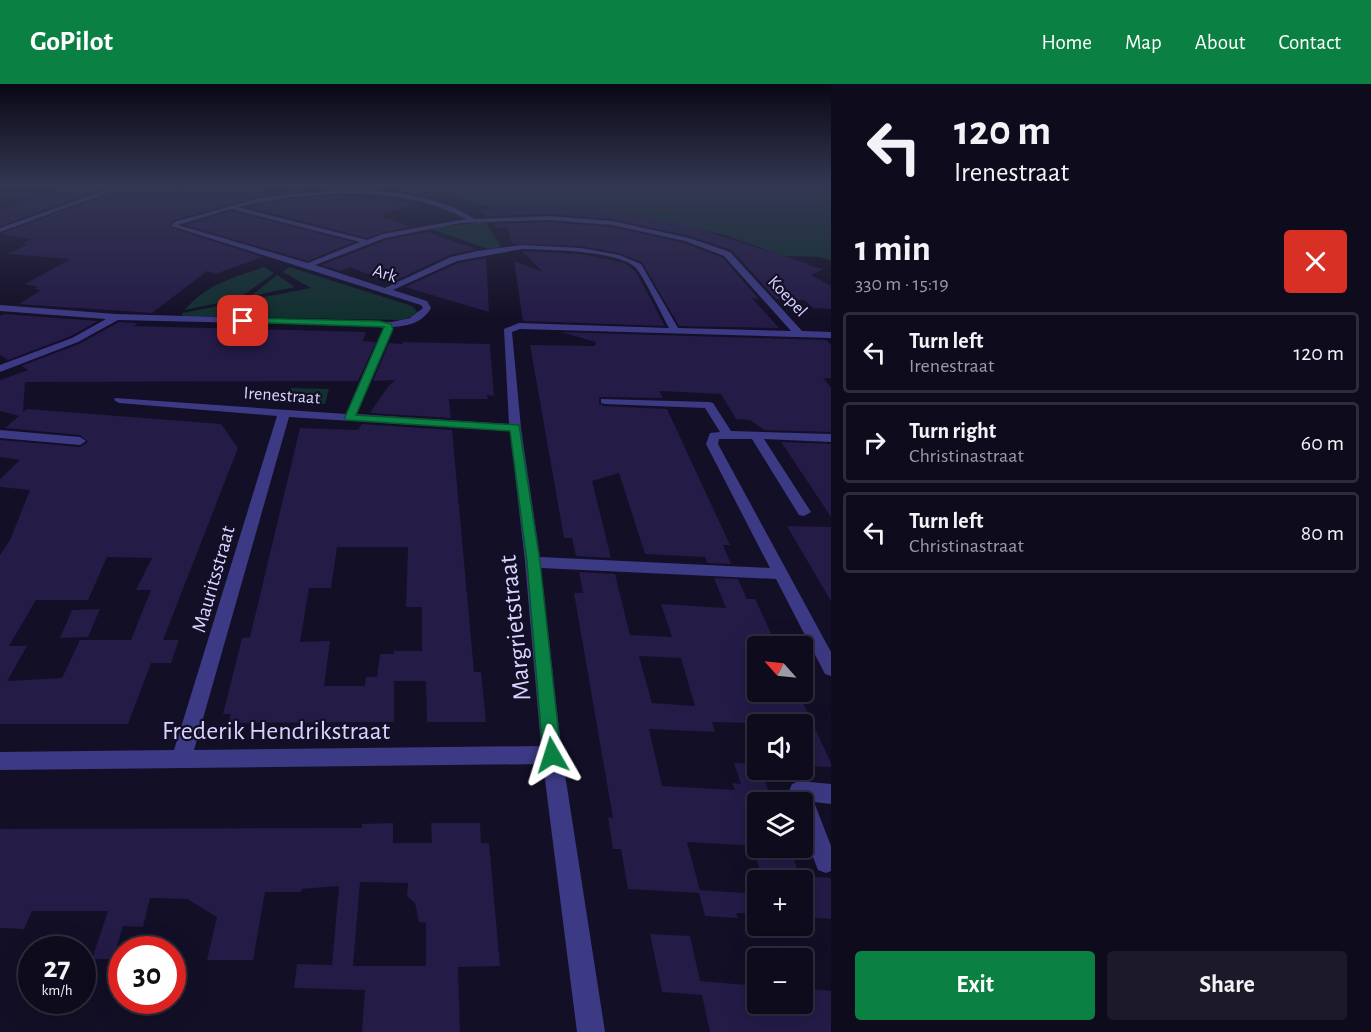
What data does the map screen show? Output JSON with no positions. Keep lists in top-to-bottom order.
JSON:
{
  "streets": {
    "street": [
      "Ark",
      "Koepel",
      "Irenestraat",
      "Mauritsstraat",
      "Margrietstraat",
      "Frederik Hendrikstraat"
    ]
  },
  "crossings": [
    ["Ark", "Koepel"],
    ["Irenestraat", "Mauritsstraat"],
    ["Irenestraat", "Margrietstraat"],
    ["Mauritsstraat", "Frederik Hendrikstraat"],
    ["Margrietstraat", "Frederik Hendrikstraat"]
  ],
  "north": "top left",
  "page": {
    "header": "GoPilot",
    "nav": [
      "Home",
      "Map",
      "About",
      "Contact"
    ],
    "turn": ["120 m", "Irenestraat"],
    "heading": ["1 min", "330 m · 15:19"],
    "list": [
      {
        "name": "Turn left",
        "note": "Irenestraat",
        "value": "120 m"
      },
      {
        "name": "Turn right",
        "note": "Christinastraat",
        "value": "60 m"
      },
      {
        "name": "Turn left",
        "note": "Christinastraat",
        "value": "80 m"
      }
    ],
    "map_buttons": ["+", "−"],
    "speed": "27 km/h",
    "limit": "30",
    "buttons": ["Exit", "Share"]
  }
}
